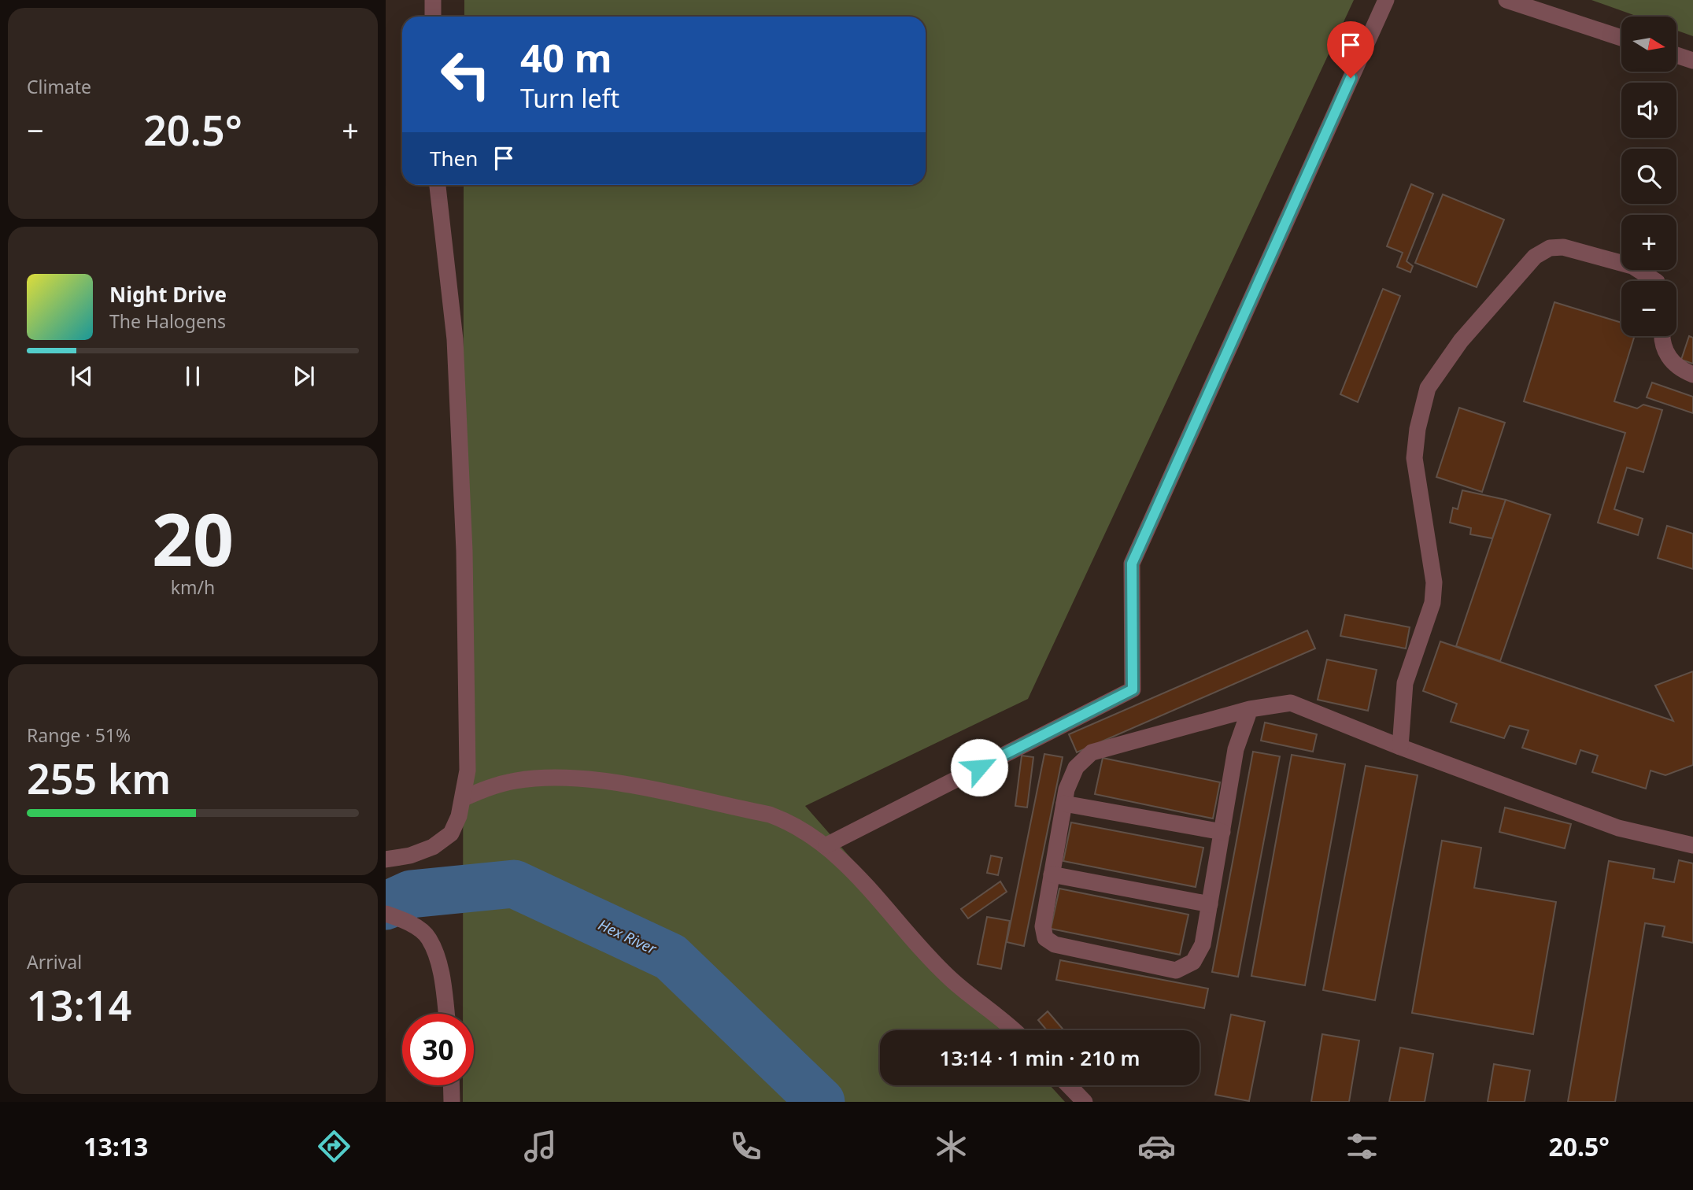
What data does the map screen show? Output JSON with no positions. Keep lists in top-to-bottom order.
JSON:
{
  "water": ["Hex River"],
  "north": "right",
  "page": {
    "tile": [
      "Climate",
      ["20", "km/h"],
      ["Range · 51%", "255 km"],
      ["Arrival", "13:14"]
    ],
    "map_buttons": ["+", "−"],
    "turn": ["40 m", "Turn left"],
    "heat": ["−", "20.5°", "+"],
    "then": "Then",
    "song": ["Night Drive", "The Halogens"],
    "limit": "30",
    "trip": "13:14 · 1 min · 210 m",
    "tabs": ["13:13", "20.5°"]
  }
}
